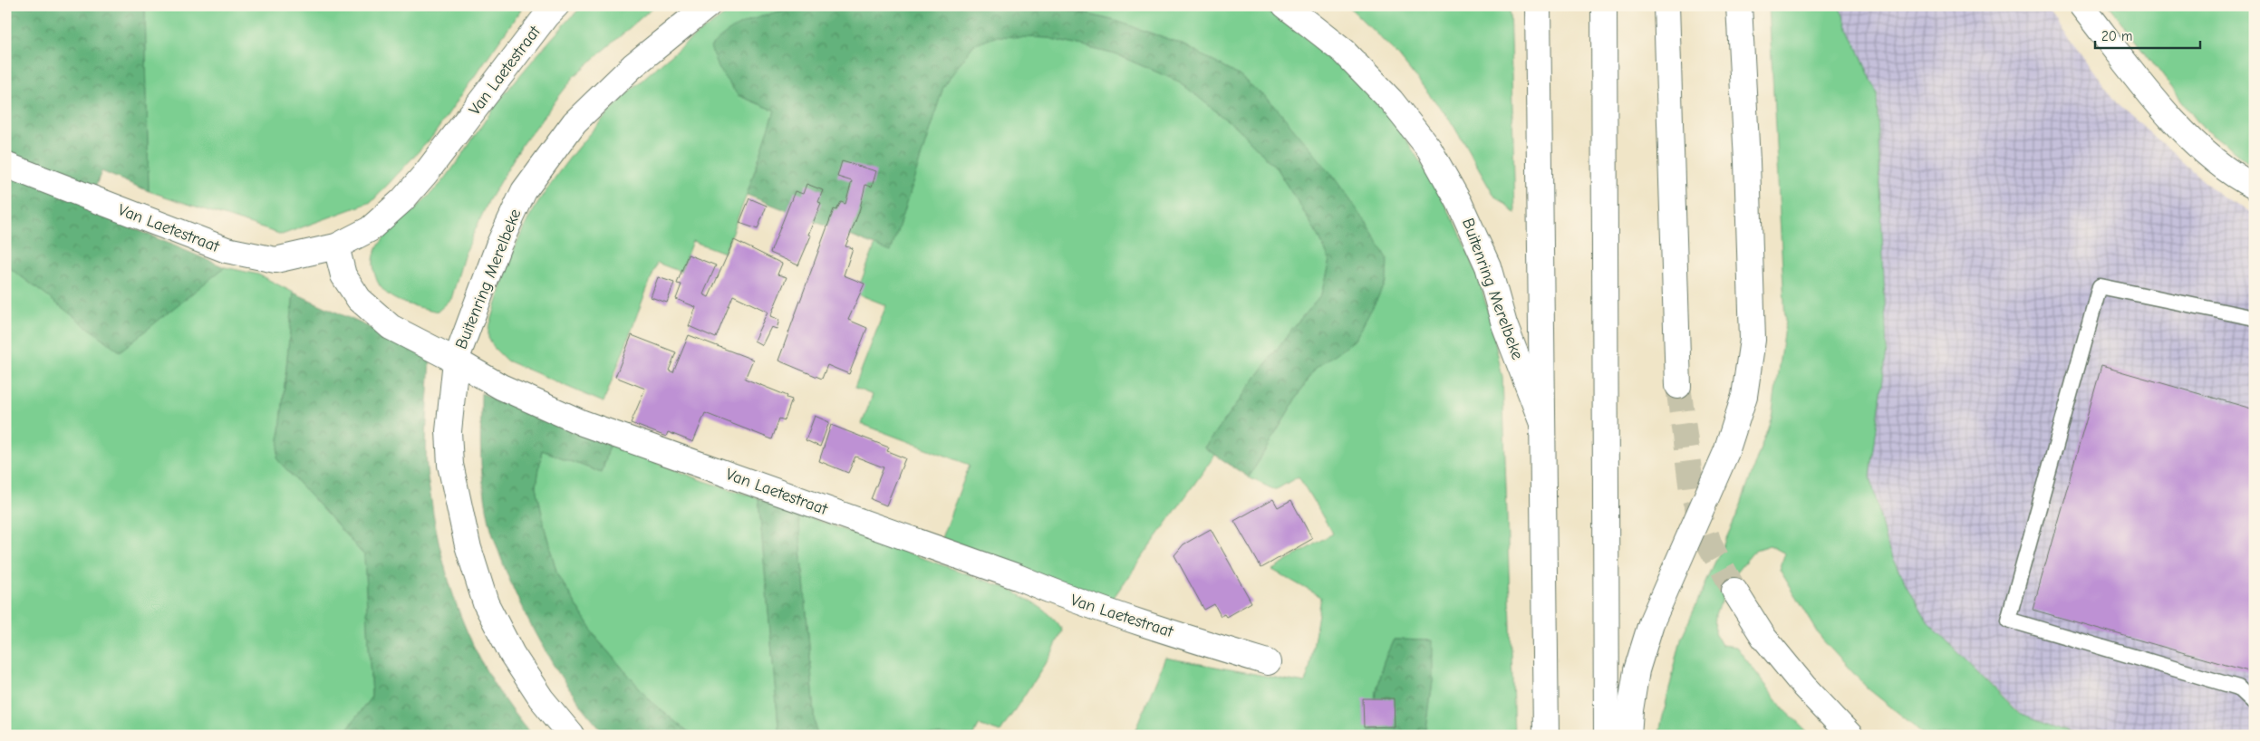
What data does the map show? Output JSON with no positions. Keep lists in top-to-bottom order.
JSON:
{
  "streets": {
    "main road": ["Van Laetestraat", "Buitenring Merelbeke"]
  },
  "crossings": [
    ["Van Laetestraat", "Buitenring Merelbeke"]
  ],
  "scale_bar": "20 m"
}
